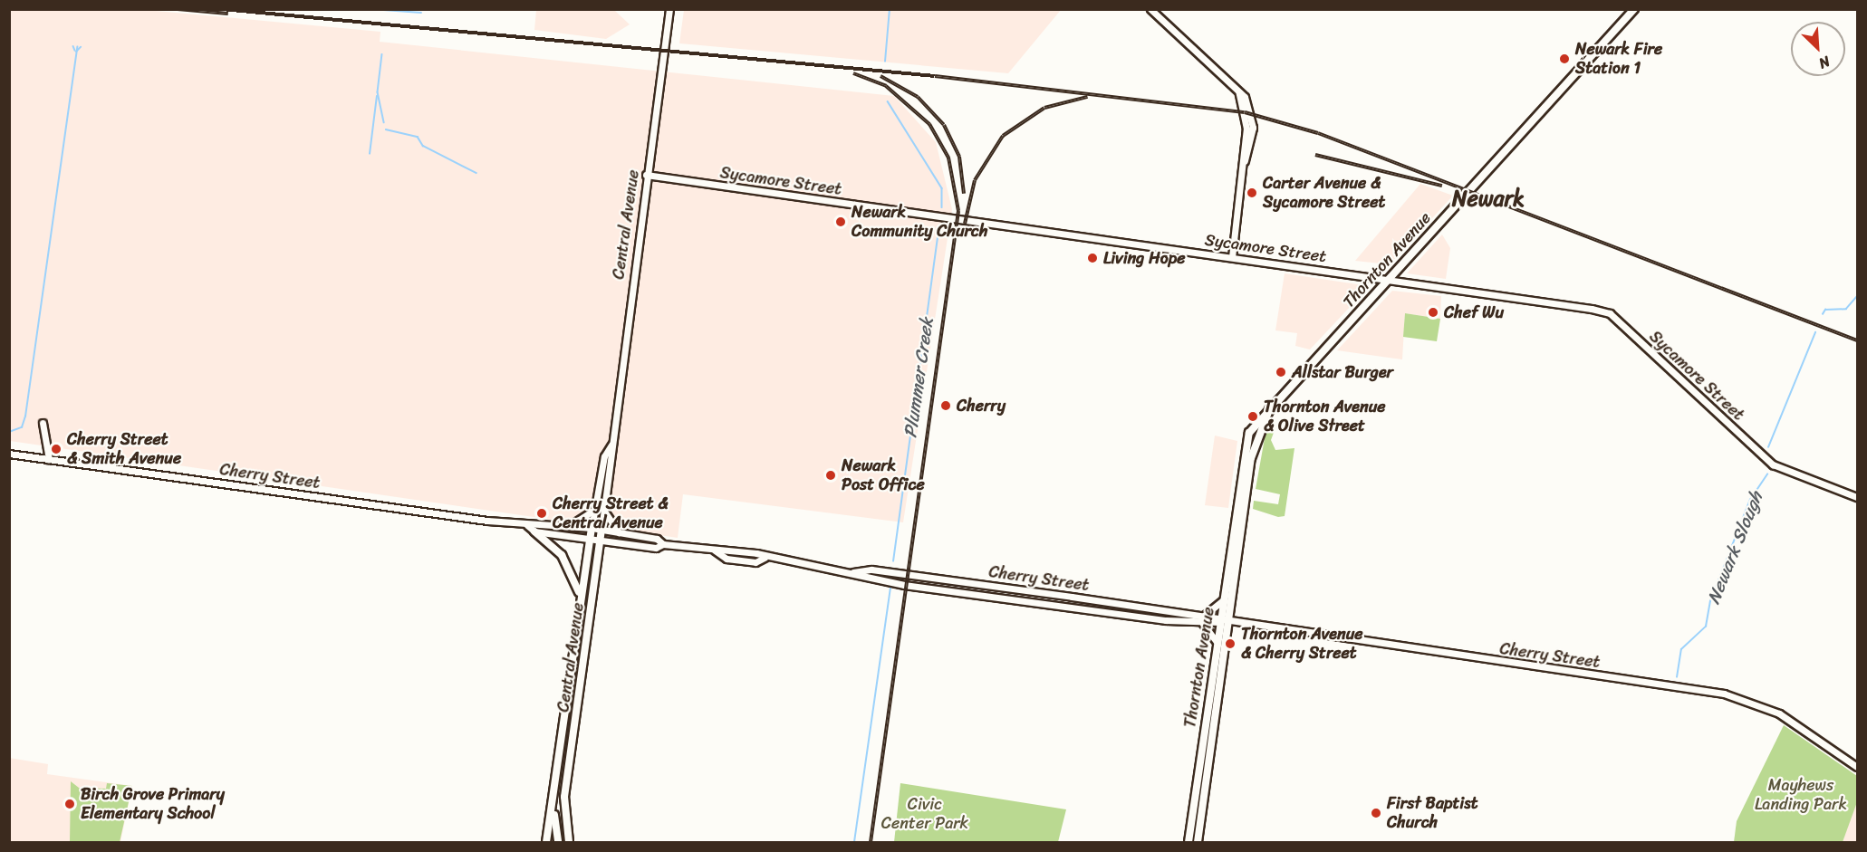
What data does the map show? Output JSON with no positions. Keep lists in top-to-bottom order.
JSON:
{
  "streets": {
    "main road": ["Central Avenue", "Thornton Avenue"],
    "street": ["Sycamore Street", "Cherry Street"]
  },
  "crossings": [
    ["Sycamore Street", "Central Avenue"],
    ["Sycamore Street", "Thornton Avenue"],
    ["Central Avenue", "Cherry Street"],
    ["Thornton Avenue", "Cherry Street"]
  ],
  "districts": ["Newark"],
  "water": ["Plummer Creek", "Newark Slough"],
  "parks": ["Mayhews Landing Park", "Civic Center Park"],
  "places": [
    "Newark Fire Station 1",
    "Carter Avenue & Sycamore Street",
    "Newark Community Church",
    "Living Hope",
    "Chef Wu",
    "Allstar Burger",
    "Cherry",
    "Thornton Avenue & Olive Street",
    "Cherry Street & Smith Avenue",
    "Newark Post Office",
    "Cherry Street & Central Avenue",
    "Thornton Avenue & Cherry Street",
    "Birch Grove Primary Elementary School",
    "First Baptist Church"
  ],
  "north": "bottom right"
}
